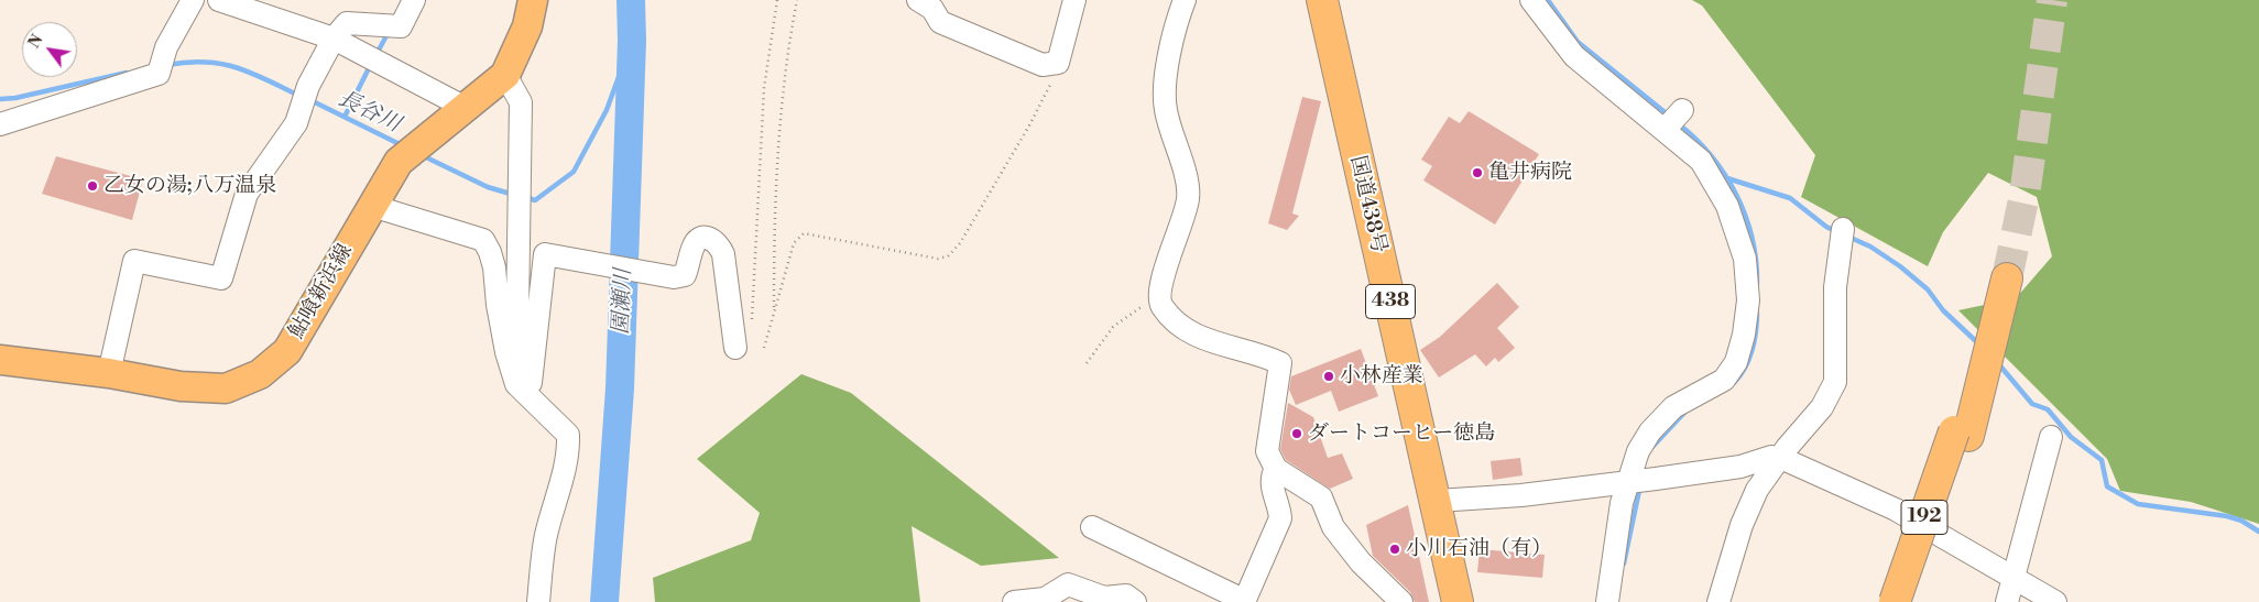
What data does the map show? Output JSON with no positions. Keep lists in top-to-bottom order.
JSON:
{
  "streets": {
    "highway": ["国道438号", "438", "192"],
    "main road": ["鮎喰新浜線"]
  },
  "water": ["長谷川", "園瀬川"],
  "places": [
    "亀井病院",
    "乙女の湯;八万温泉",
    "小林産業",
    "ダートコーヒー徳島",
    "小川石油（有）"
  ],
  "north": "top left"
}
